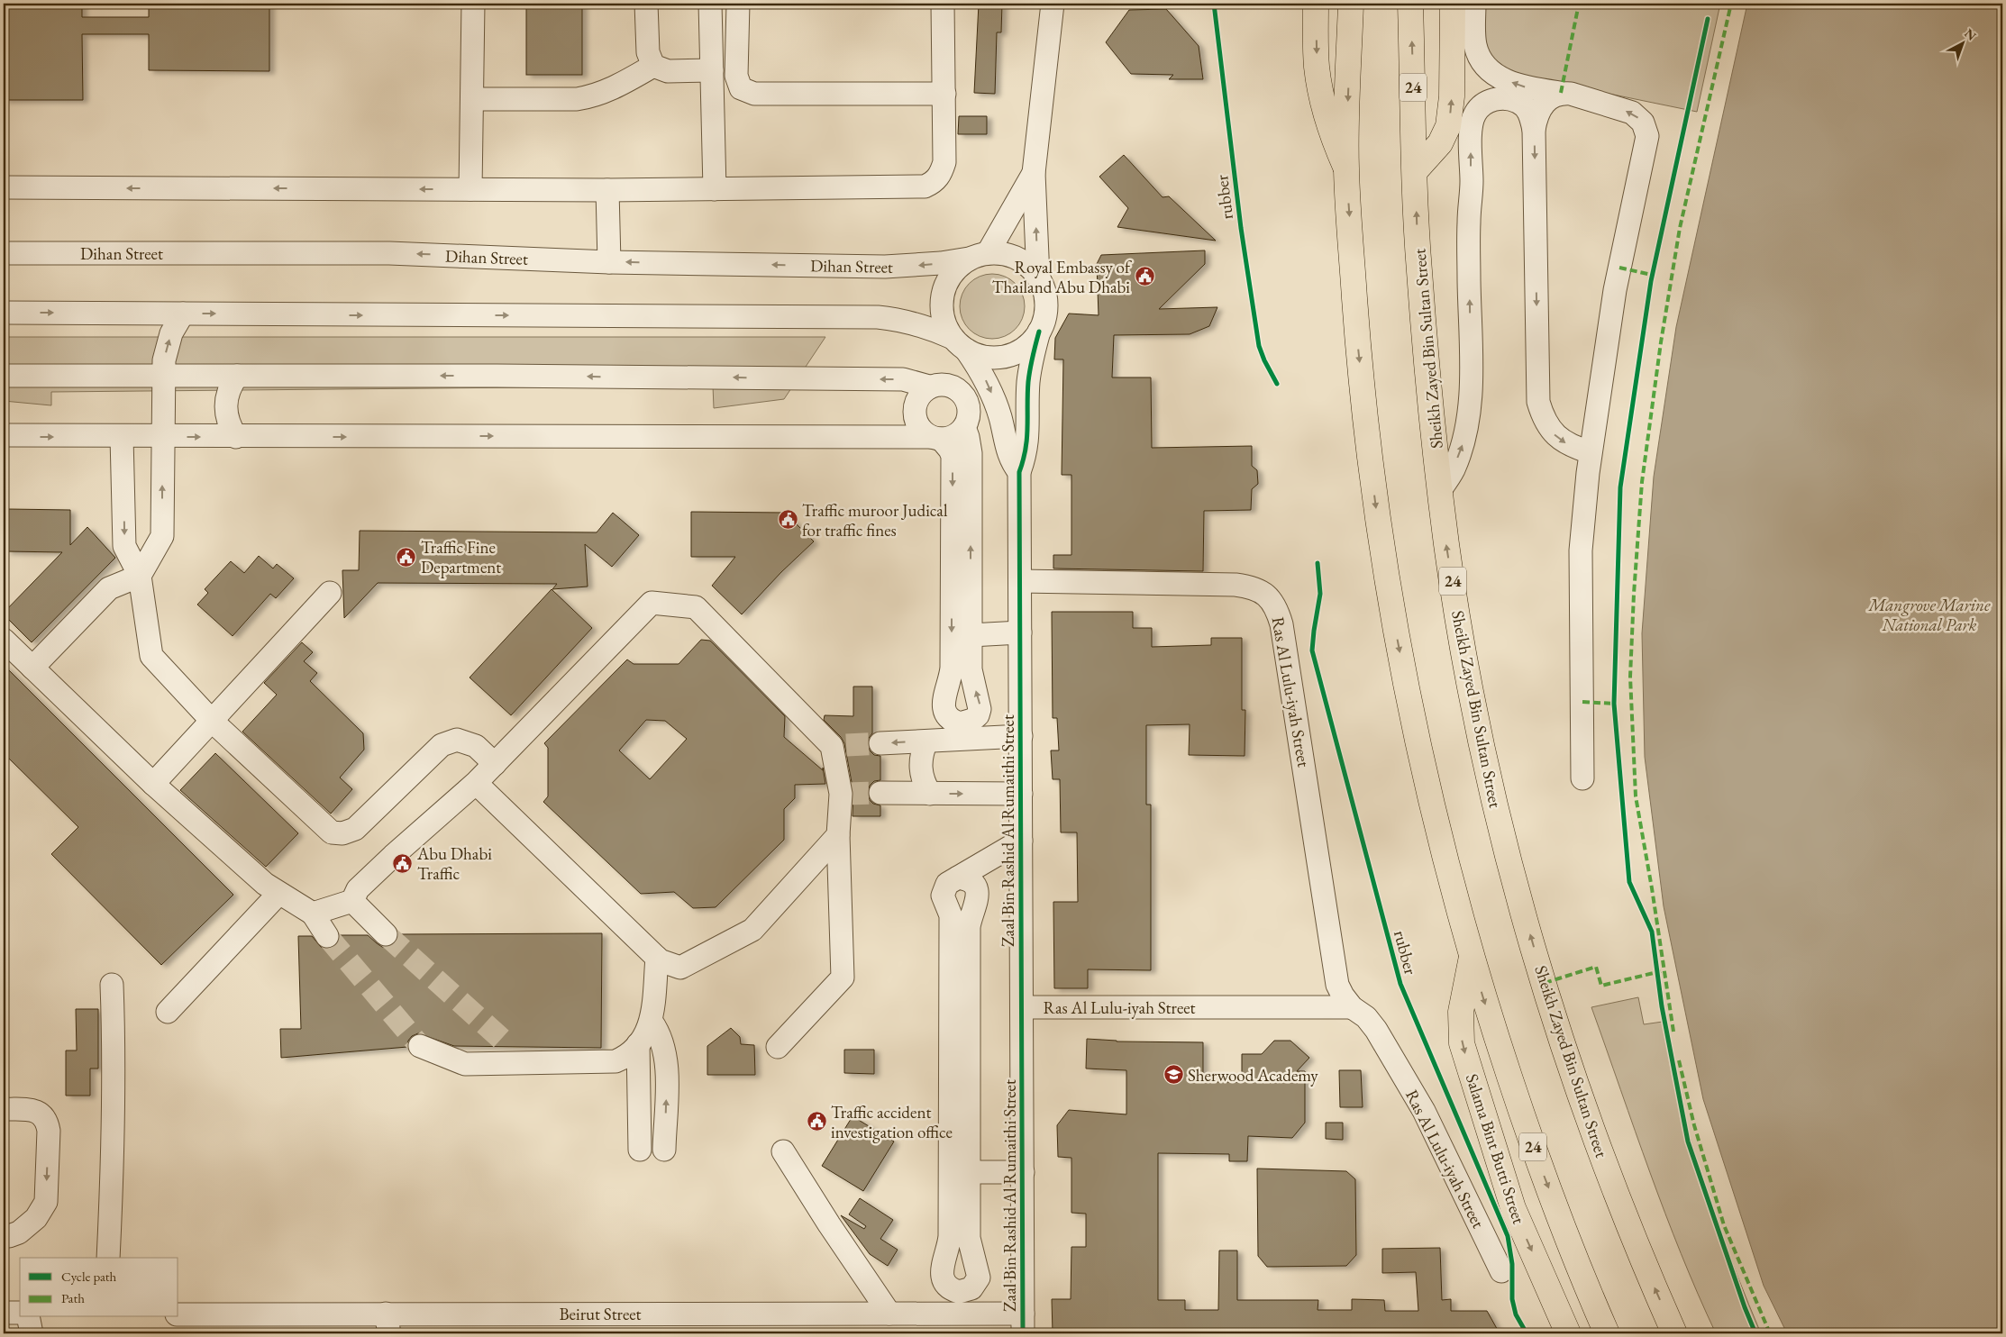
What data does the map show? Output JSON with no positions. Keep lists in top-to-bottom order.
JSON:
{
  "streets": {
    "main road": ["24", "Sheikh Zayed Bin Sultan Street", "Salama Bint Butti Street"],
    "street": [
      "Dihan Street",
      "Ras Al Lulu-iyah Street",
      "Zaal Bin Rashid Al Rumaithi Street",
      "Beirut Street"
    ],
    "cycle path": ["rubber"]
  },
  "crossings": [
    ["24", "Salama Bint Butti Street"],
    ["Dihan Street", "Zaal Bin Rashid Al Rumaithi Street"],
    ["Ras Al Lulu-iyah Street", "Zaal Bin Rashid Al Rumaithi Street"],
    ["Zaal Bin Rashid Al Rumaithi Street", "Beirut Street"]
  ],
  "parks": ["Mangrove Marine National Park"],
  "places": {
    "public building": [
      "Royal Embassy of Thailand Abu Dhabi",
      "Traffic muroor Judical for traffic fines",
      "Traffic Fine Department",
      "Abu Dhabi Traffic",
      "Traffic accident investigation office"
    ],
    "school or university": ["Sherwood Academy"]
  },
  "legend": ["Cycle path", "Path"],
  "north": "top right"
}
